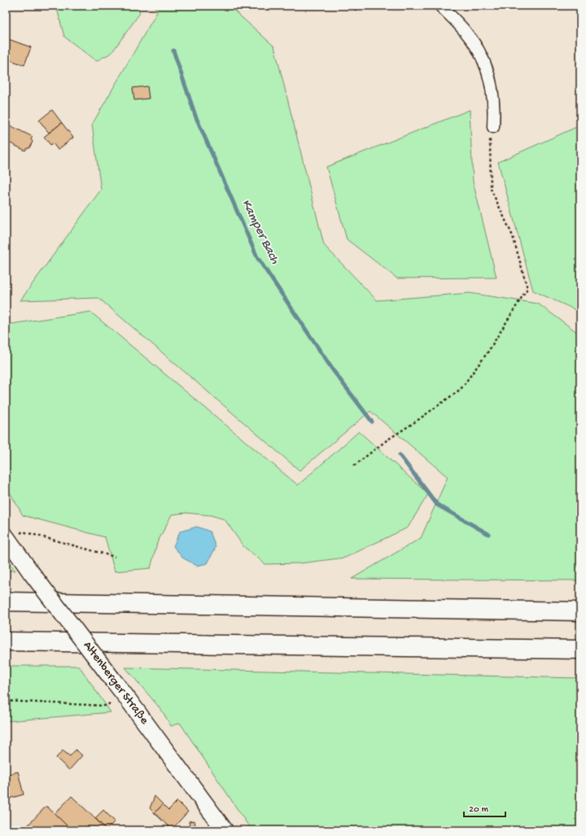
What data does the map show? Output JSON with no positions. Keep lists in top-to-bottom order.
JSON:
{
  "streets": {
    "main road": ["Altenberger Straße"]
  },
  "water": ["Kamper Bach"],
  "scale_bar": "20 m"
}
